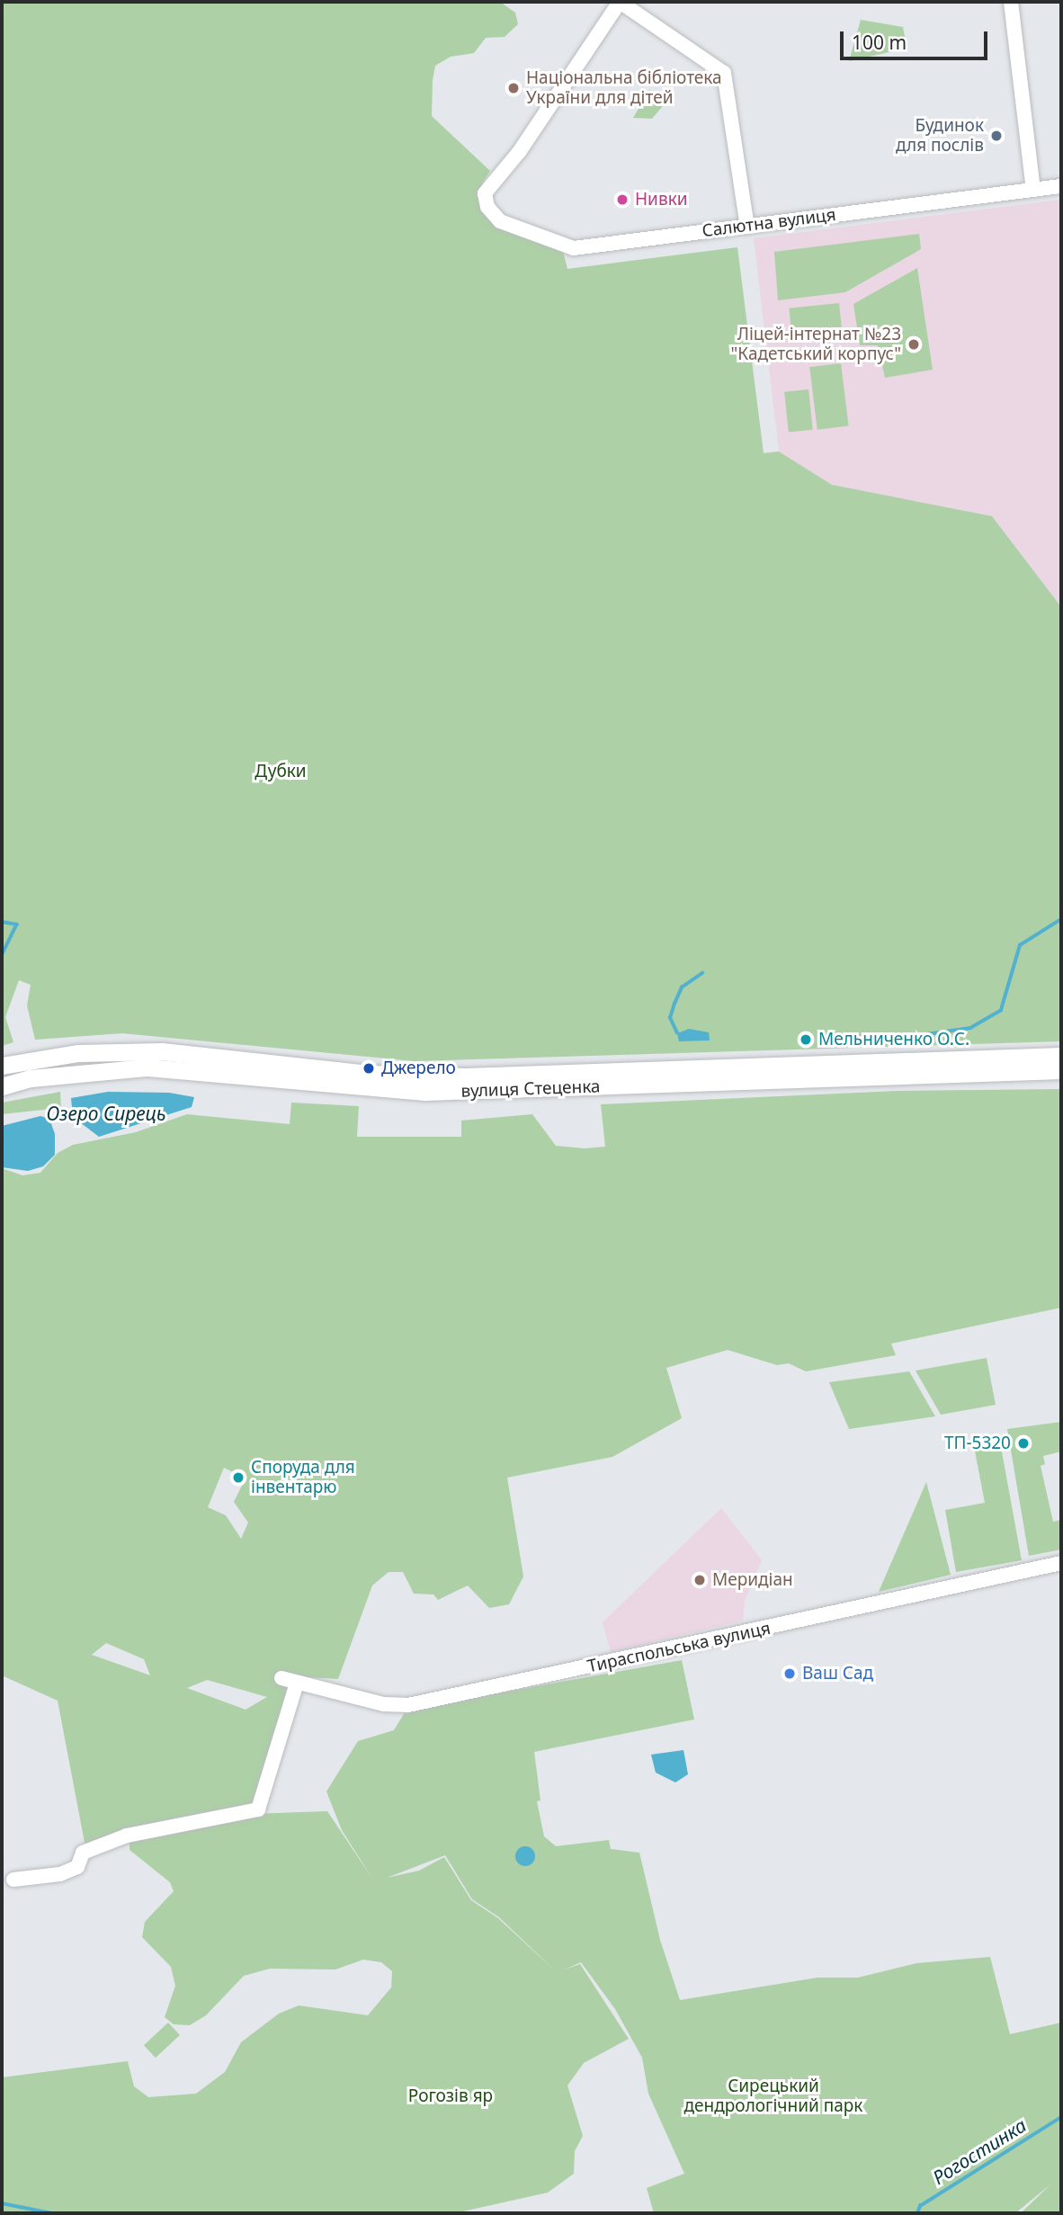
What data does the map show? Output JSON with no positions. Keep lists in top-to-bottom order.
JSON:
{
  "streets": {
    "main road": ["вулиця Стеценка"],
    "street": ["Салютна вулиця", "Тираспольська вулиця"]
  },
  "water": ["Озеро Сирець", "Рогостинка"],
  "parks": ["Дубки", "Сирецький дендрологічний парк", "Рогозів яр"],
  "places": [
    "Національна бібліотека України для дітей",
    "Будинок для послів",
    "Нивки",
    "Ліцей-інтернат №23 \"Кадетський корпус\"",
    "Мельниченко О.С.",
    "Джерело",
    "ТП-5320",
    "Споруда для інвентарю",
    "Меридіан",
    "Ваш Сад"
  ],
  "scale_bar": "100 m"
}
